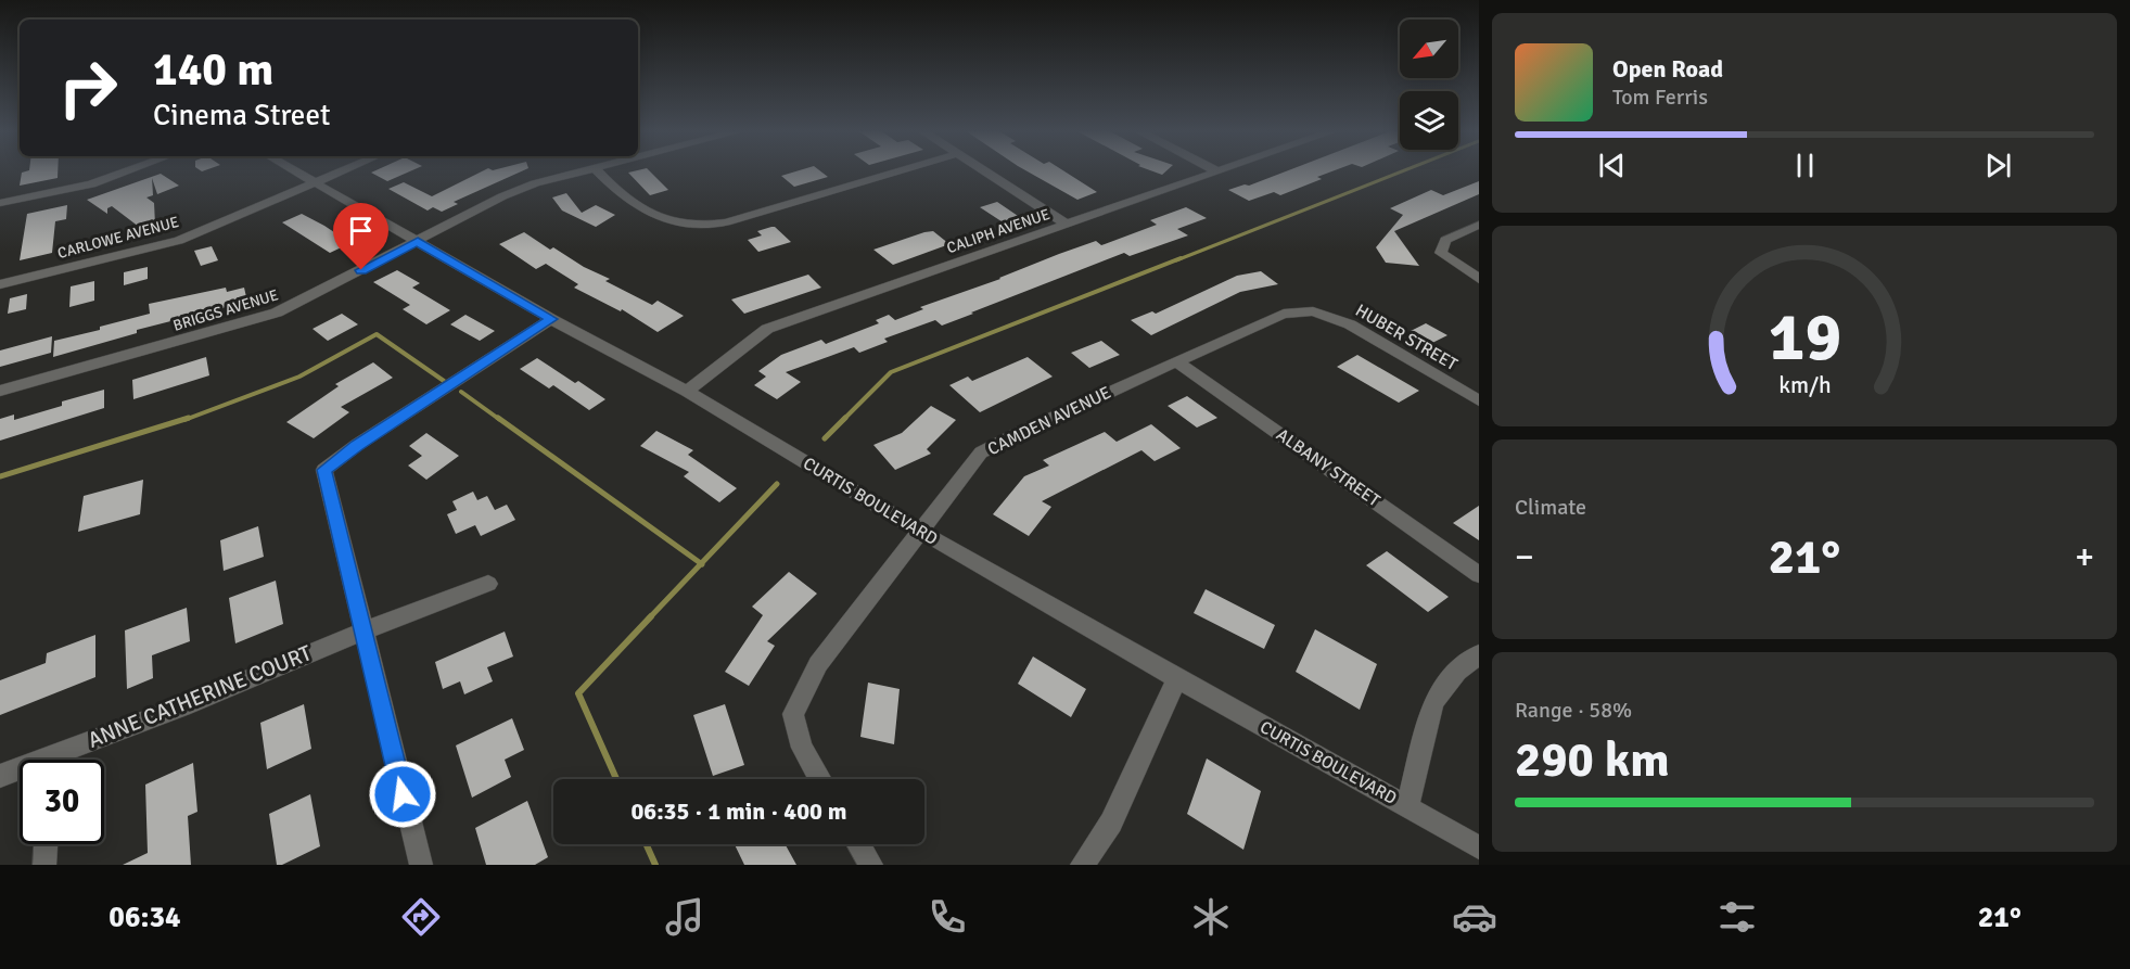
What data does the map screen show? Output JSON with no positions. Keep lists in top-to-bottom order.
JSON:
{
  "streets": {
    "street": [
      "CALIPH AVENUE",
      "CARLOWE AVENUE",
      "BRIGGS AVENUE",
      "HUBER STREET",
      "CAMDEN AVENUE",
      "ALBANY STREET",
      "CURTIS BOULEVARD",
      "ANNE CATHERINE COURT"
    ]
  },
  "crossings": [
    ["CALIPH AVENUE", "CURTIS BOULEVARD"],
    ["CARLOWE AVENUE", "CURTIS BOULEVARD"],
    ["BRIGGS AVENUE", "CURTIS BOULEVARD"],
    ["HUBER STREET", "CAMDEN AVENUE"],
    ["CAMDEN AVENUE", "ALBANY STREET"],
    ["CAMDEN AVENUE", "CURTIS BOULEVARD"]
  ],
  "north": "bottom left",
  "page": {
    "turn": ["140 m", "Cinema Street"],
    "song": ["Open Road", "Tom Ferris"],
    "tile": [
      "Climate",
      ["Range · 58%", "290 km"]
    ],
    "heat": ["−", "21°", "+"],
    "limit": "30",
    "trip": "06:35 · 1 min · 400 m",
    "tabs": ["06:34", "21°"],
    "gauge": ["19", "km/h"]
  }
}
